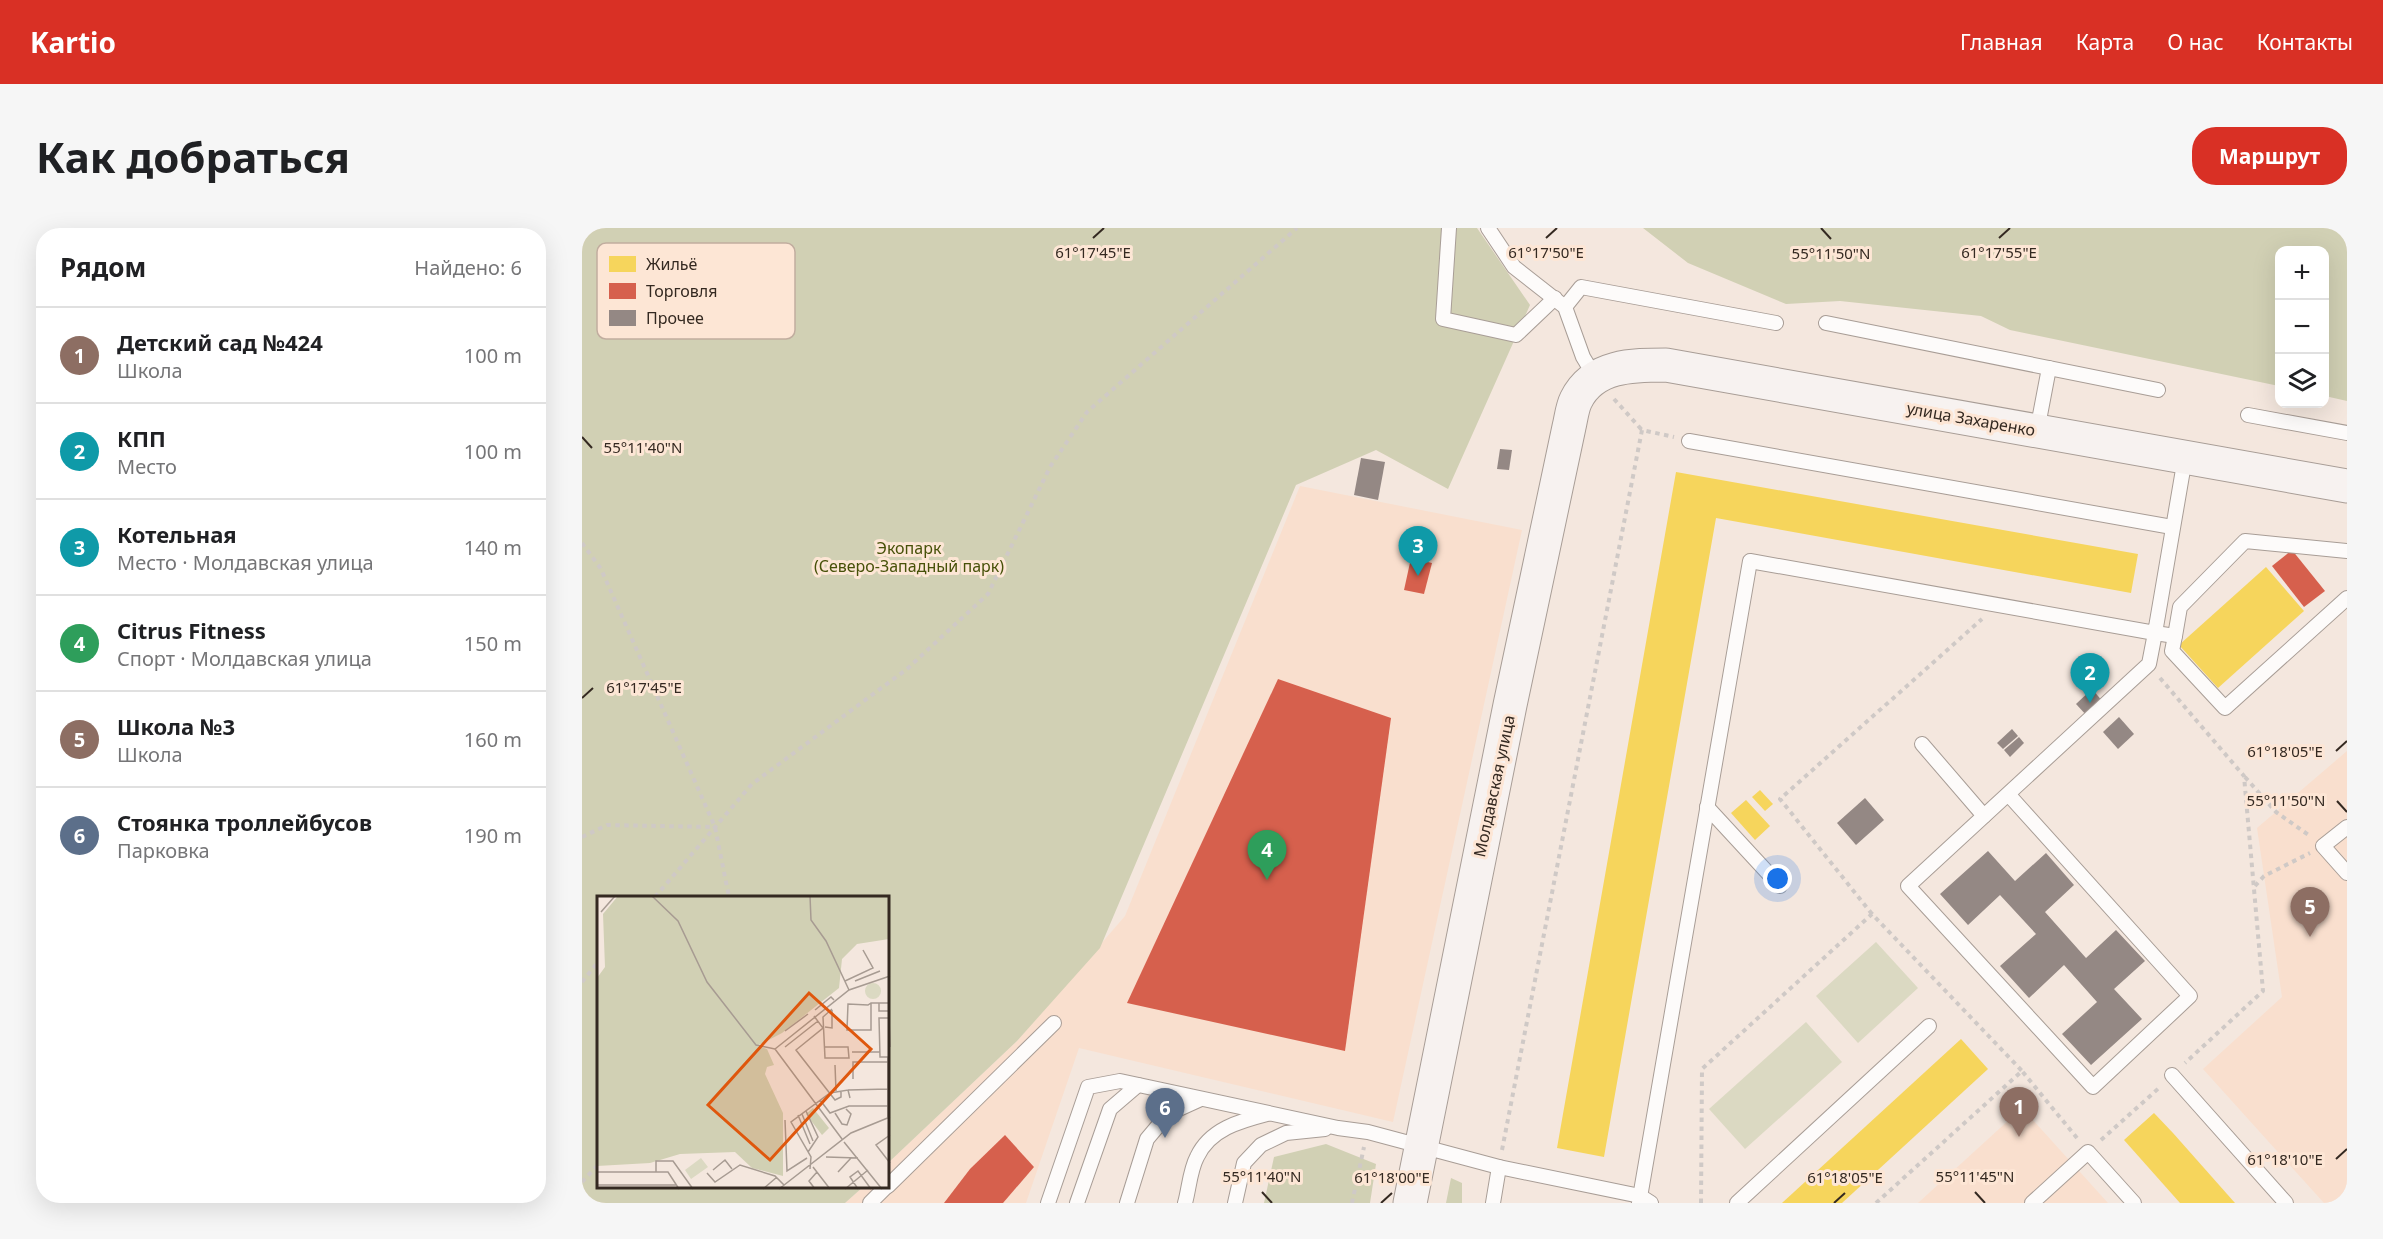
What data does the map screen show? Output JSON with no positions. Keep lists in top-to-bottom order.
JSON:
{
  "streets": {
    "street": ["улица Захаренко", "Молдавская улица"]
  },
  "crossings": [
    ["улица Захаренко", "Молдавская улица"]
  ],
  "parks": ["Экопарк (Северо-Западный парк)"],
  "legend": ["Жильё", "Торговля", "Прочее"],
  "page": {
    "header": "Kartio",
    "nav": [
      "Главная",
      "Карта",
      "О нас",
      "Контакты"
    ],
    "buttons": "Маршрут",
    "title": "Как добраться",
    "heading": ["Рядом", "Найдено: 6"],
    "map_buttons": ["+", "−"],
    "list": [
      {
        "mark": "1",
        "name": "Детский сад №424",
        "note": "Школа",
        "value": "100 m"
      },
      {
        "mark": "2",
        "name": "КПП",
        "note": "Место",
        "value": "100 m"
      },
      {
        "mark": "3",
        "name": "Котельная",
        "note": "Место · Молдавская улица",
        "value": "140 m"
      },
      {
        "mark": "4",
        "name": "Citrus Fitness",
        "note": "Спорт · Молдавская улица",
        "value": "150 m"
      },
      {
        "mark": "5",
        "name": "Школа №3",
        "note": "Школа",
        "value": "160 m"
      },
      {
        "mark": "6",
        "name": "Стоянка троллейбусов",
        "note": "Парковка",
        "value": "190 m"
      }
    ],
    "pins": [
      "3",
      "2",
      "4",
      "5",
      "1",
      "6"
    ]
  },
  "coordinates": [
    "61°17'45\"E",
    "61°17'50\"E",
    "61°17'55\"E",
    "55°11'50\"N",
    "55°11'40\"N",
    "61°18'05\"E",
    "61°18'10\"E",
    "55°11'45\"N",
    "61°18'00\"E"
  ]
}
